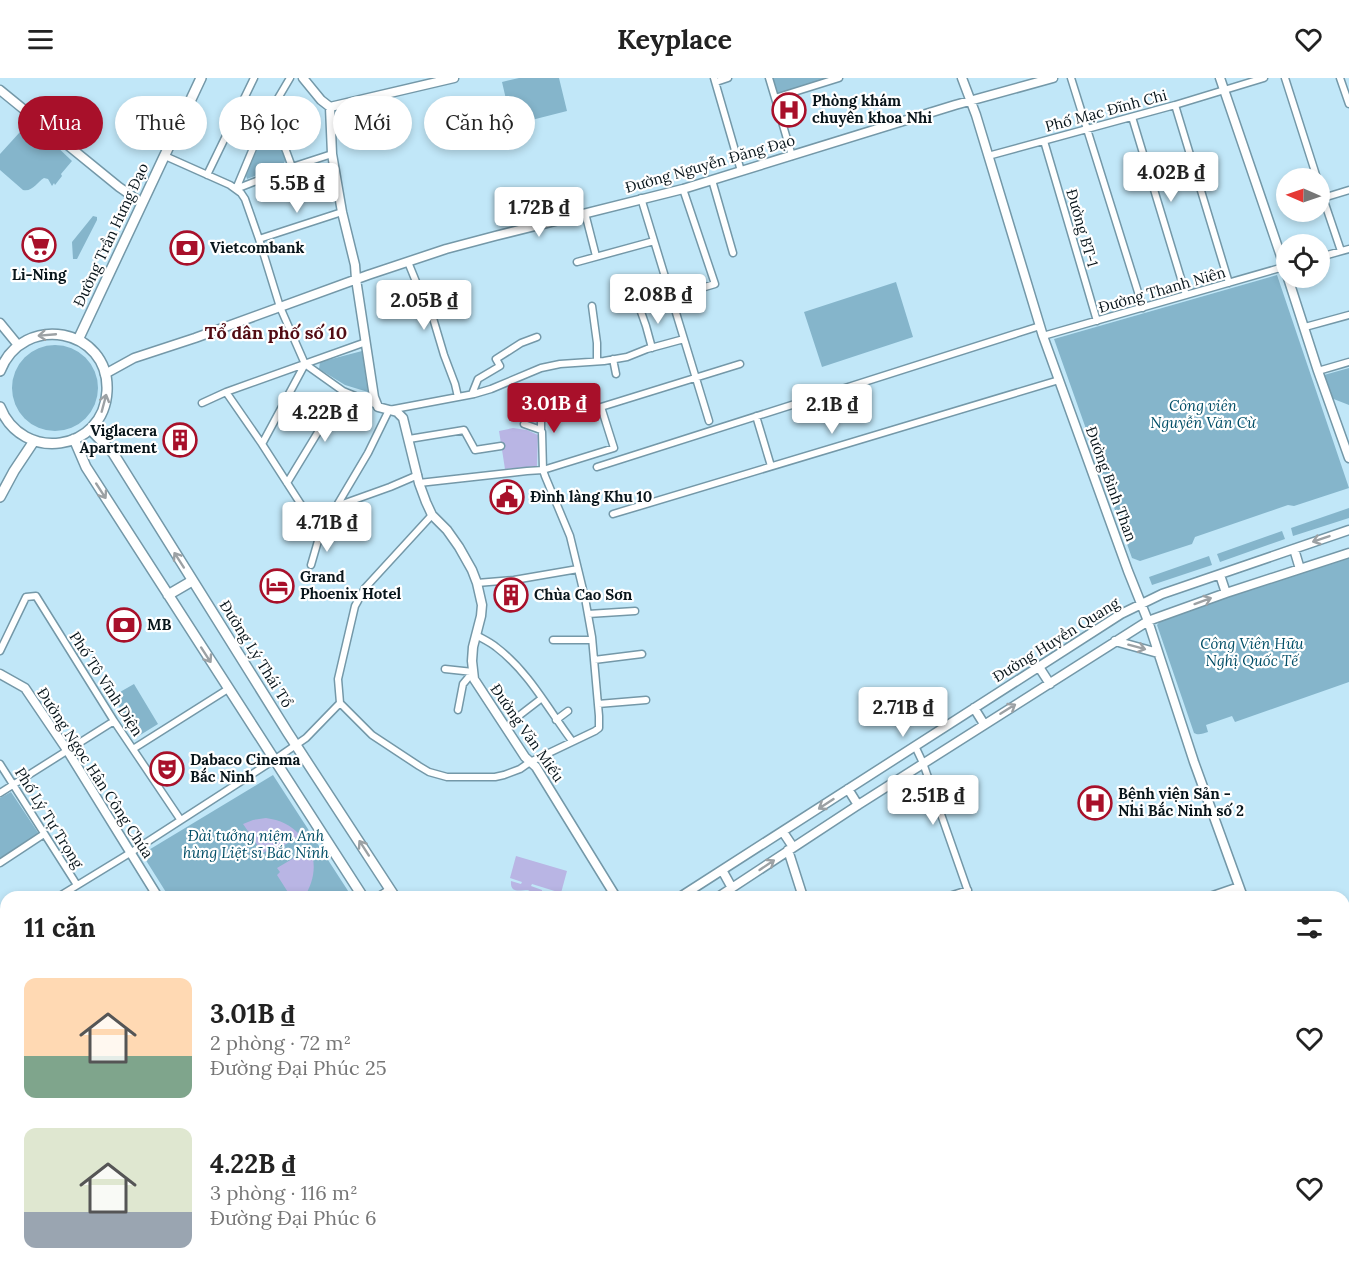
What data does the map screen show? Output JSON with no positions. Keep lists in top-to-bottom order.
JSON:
{
  "streets": {
    "main road": ["Đường Trần Hưng Đạo", "Đường Lý Thái Tổ"],
    "street": [
      "Phố Mạc Đĩnh Chi",
      "Đường Nguyễn Đăng Đạo",
      "Đường BT-1",
      "Đường Thanh Niên",
      "Đường Bình Than",
      "Đường Huyền Quang",
      "Phố Tô Vĩnh Diện",
      "Đường Văn Miếu",
      "Đường Ngọc Hân Công Chúa",
      "Phố Lý Tự Trọng"
    ]
  },
  "crossings": [
    ["Phố Mạc Đĩnh Chi", "Đường BT-1"],
    ["Phố Mạc Đĩnh Chi", "Đường Bình Than"],
    ["Đường Nguyễn Đăng Đạo", "Đường Bình Than"],
    ["Đường BT-1", "Đường Thanh Niên"],
    ["Đường Thanh Niên", "Đường Bình Than"],
    ["Đường Bình Than", "Đường Huyền Quang"]
  ],
  "districts": ["Tổ dân phố số 10"],
  "parks": ["Công viên Nguyễn Văn Cừ", "Công Viên Hữu Nghị Quốc Tế", "Đài tưởng niệm Anh hùng Liệt sĩ Bắc Ninh"],
  "places": {
    "hospital": ["Phòng khám chuyên khoa Nhi", "Bệnh viện Sản - Nhi Bắc Ninh số 2"],
    "supermarket": ["Li-Ning"],
    "bank": ["Vietcombank", "MB"],
    "building": ["Viglacera Apartment", "Chùa Cao Sơn"],
    "public building": ["Đình làng Khu 10"],
    "hotel": ["Grand Phoenix Hotel"],
    "theatre": ["Dabaco Cinema Bắc Ninh"]
  },
  "north": "left",
  "page": {
    "header": "Keyplace",
    "chip": [
      "Mua",
      "Thuê",
      "Bộ lọc",
      "Mới",
      "Căn hộ"
    ],
    "price": [
      "4.02B ₫",
      "5.5B ₫",
      "1.72B ₫",
      "2.08B ₫",
      "2.05B ₫",
      "3.01B ₫",
      "2.1B ₫",
      "4.22B ₫",
      "4.71B ₫",
      "2.71B ₫",
      "2.51B ₫"
    ],
    "heading": "11 căn",
    "list": [
      {
        "name": "3.01B ₫",
        "note": "2 phòng · 72 m² · Đường Đại Phúc 25"
      },
      {
        "name": "4.22B ₫",
        "note": "3 phòng · 116 m² · Đường Đại Phúc 6"
      }
    ]
  }
}
